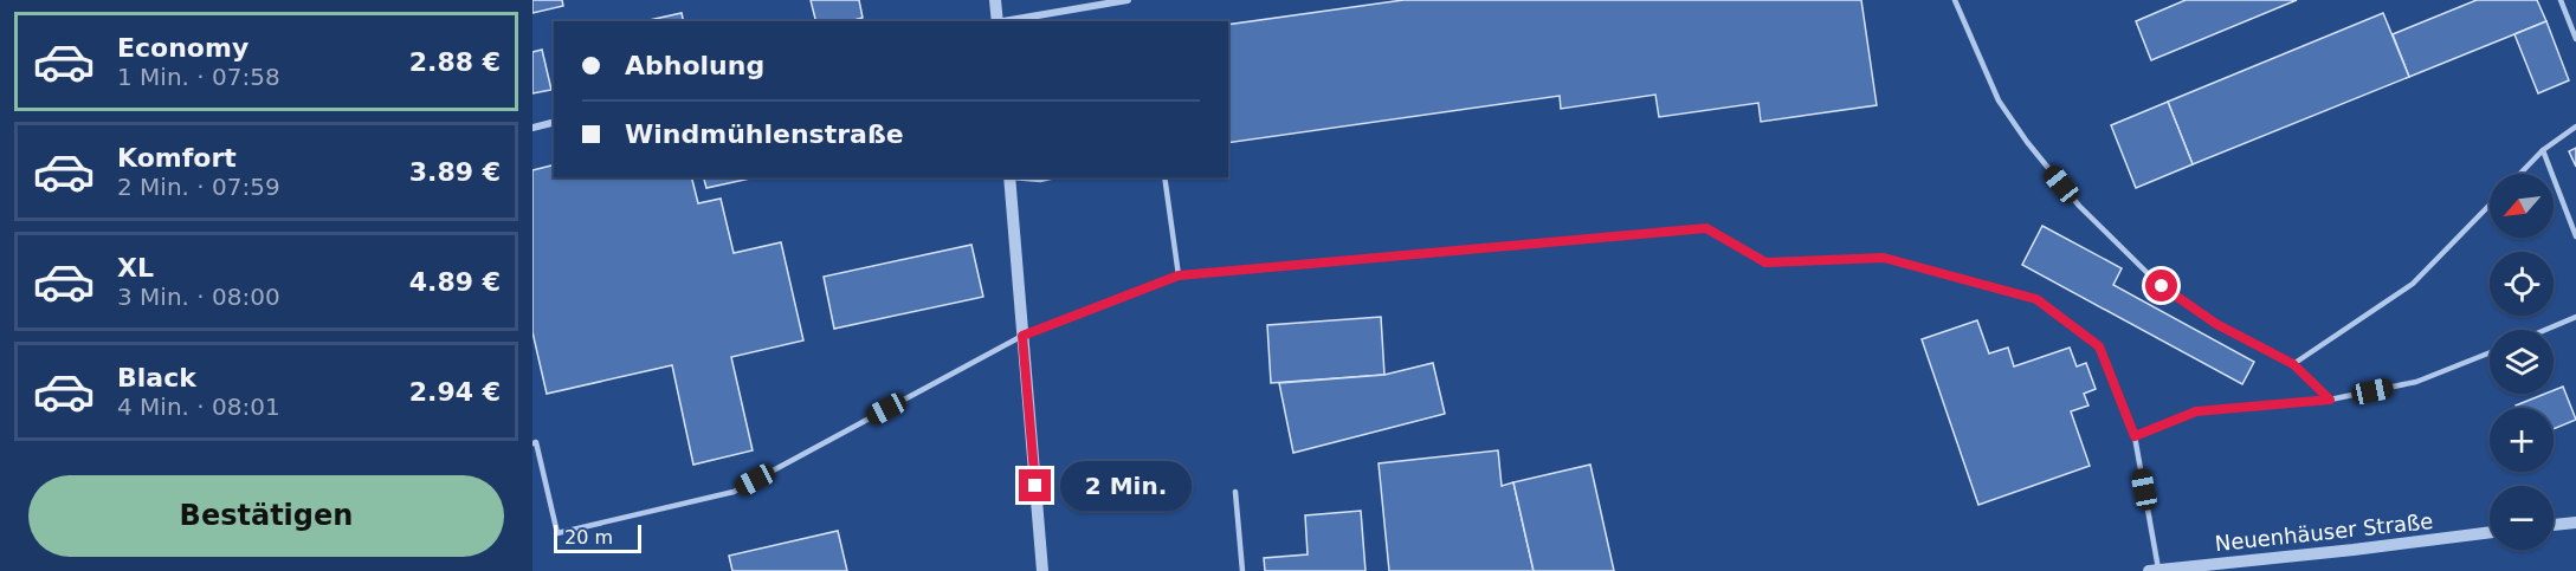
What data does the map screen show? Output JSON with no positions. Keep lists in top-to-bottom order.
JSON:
{
  "streets": {
    "street": ["Neuenhäuser Straße"]
  },
  "scale_bar": "20 m",
  "north": "bottom left",
  "page": {
    "list": [
      {
        "name": "Economy",
        "note": "1 Min. · 07:58",
        "value": "2.88 €"
      },
      {
        "name": "Komfort",
        "note": "2 Min. · 07:59",
        "value": "3.89 €"
      },
      {
        "name": "XL",
        "note": "3 Min. · 08:00",
        "value": "4.89 €"
      },
      {
        "name": "Black",
        "note": "4 Min. · 08:01",
        "value": "2.94 €"
      }
    ],
    "banner": ["Abholung", "Windmühlenstraße"],
    "map_buttons": ["+", "−"],
    "buttons": "Bestätigen",
    "bubble": "2 Min.",
    "scale": "20 m"
  }
}
